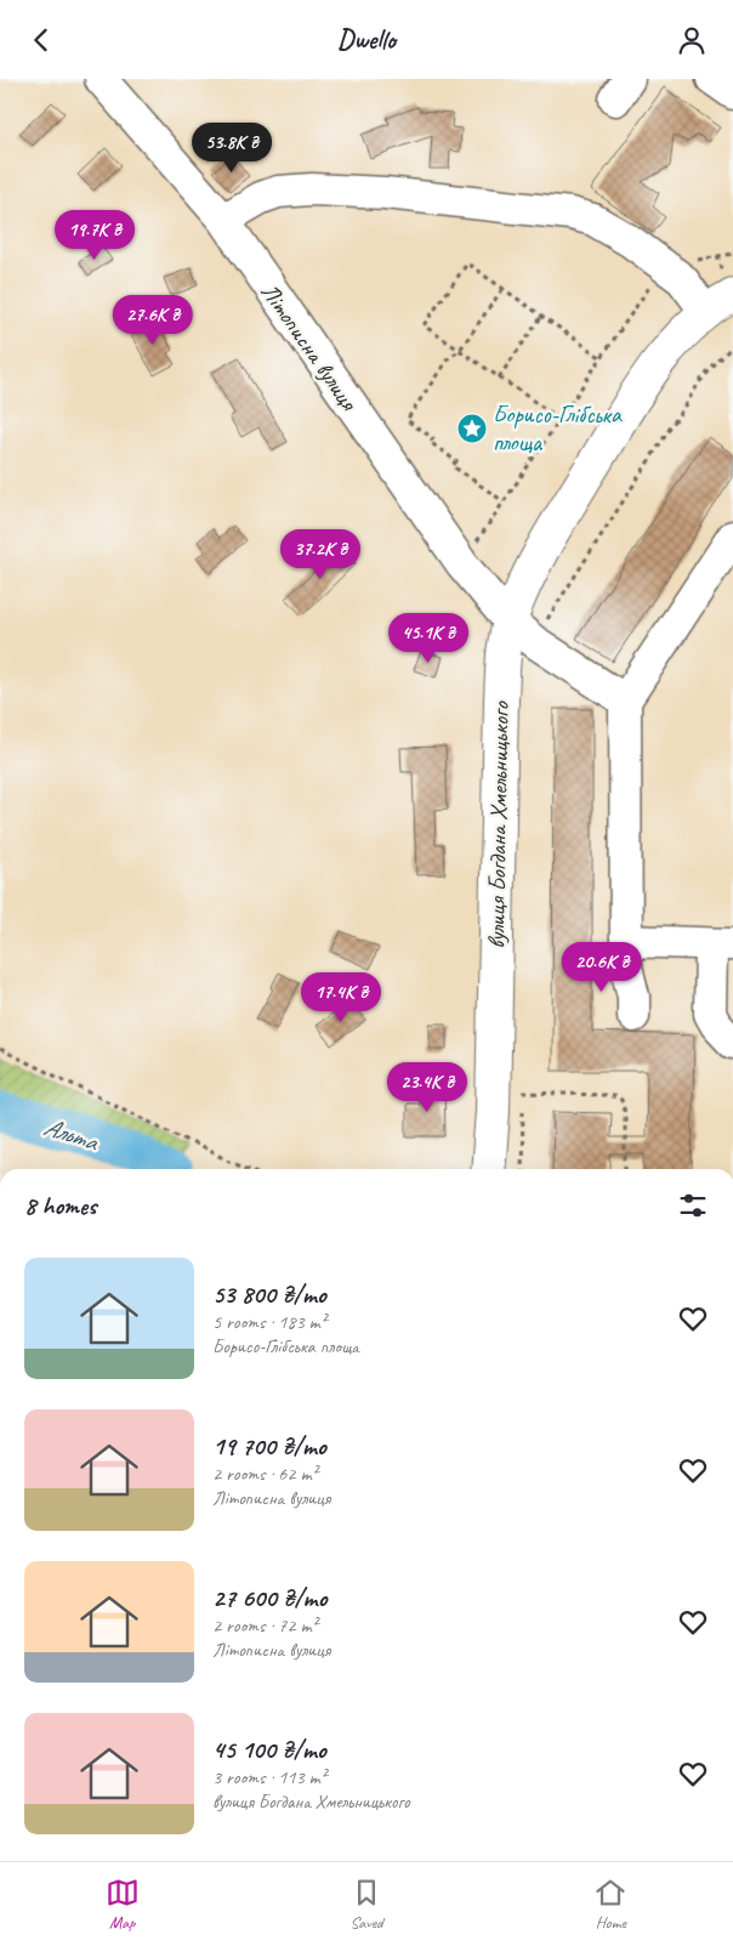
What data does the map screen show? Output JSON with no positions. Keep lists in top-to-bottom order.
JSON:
{
  "streets": {
    "main road": ["вулиця Богдана Хмельницького"],
    "street": ["Літописна вулиця"]
  },
  "crossings": [
    ["Літописна вулиця", "вулиця Богдана Хмельницького"]
  ],
  "water": ["Альта"],
  "places": {
    "place": ["Борисо-Глібська площа"]
  },
  "page": {
    "header": "Dwello",
    "price": [
      "53.8K ₴",
      "19.7K ₴",
      "27.6K ₴",
      "37.2K ₴",
      "45.1K ₴",
      "20.6K ₴",
      "17.4K ₴",
      "23.4K ₴"
    ],
    "heading": "8 homes",
    "list": [
      {
        "name": "53 800 ₴/mo",
        "note": "5 rooms · 183 m² · Борисо-Глібська площа"
      },
      {
        "name": "19 700 ₴/mo",
        "note": "2 rooms · 62 m² · Літописна вулиця"
      },
      {
        "name": "27 600 ₴/mo",
        "note": "2 rooms · 72 m² · Літописна вулиця"
      },
      {
        "name": "45 100 ₴/mo",
        "note": "3 rooms · 113 m² · вулиця Богдана Хмельницького"
      }
    ],
    "tabs": ["Map", "Saved", "Home"]
  }
}
